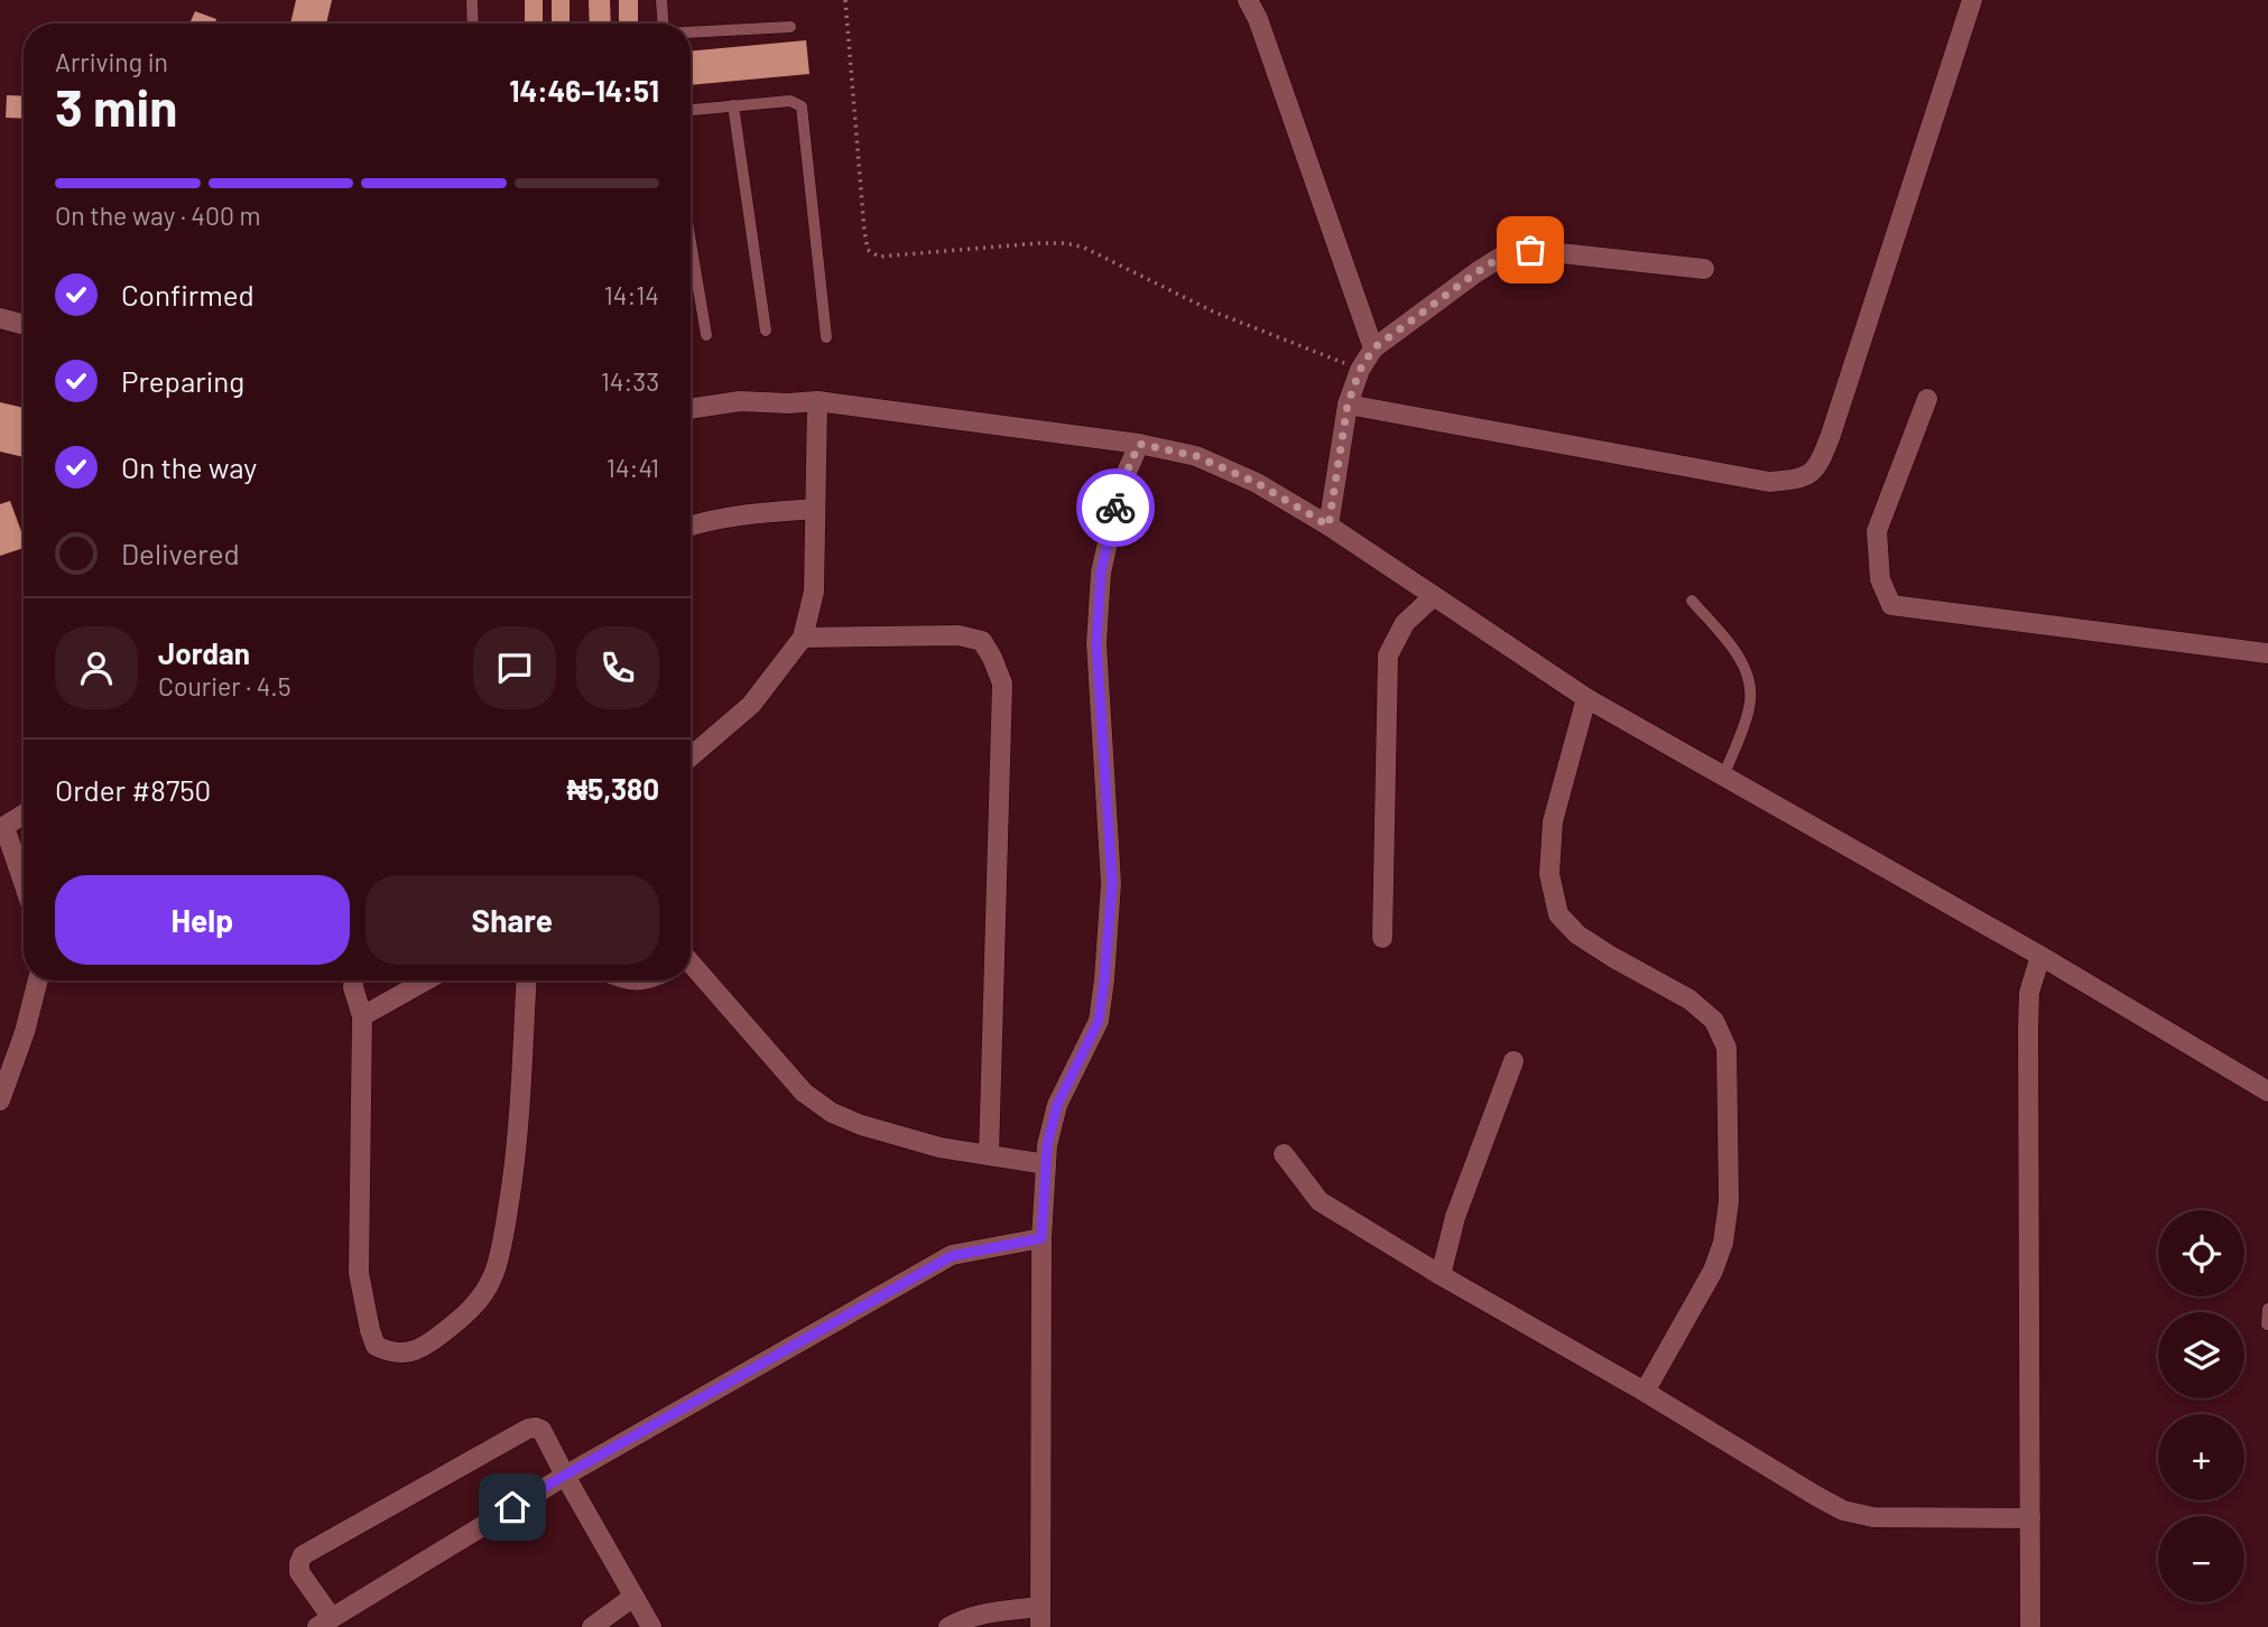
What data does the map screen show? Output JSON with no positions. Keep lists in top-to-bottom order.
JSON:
{
  "page": {
    "heading": ["3 min", "Arriving in", "14:46–14:51"],
    "panel": [
      "Jordan",
      "Courier · 4.5",
      "Order #8750",
      "₦5,380"
    ],
    "bar": "On the way · 400 m",
    "list": [
      ["Confirmed", "14:14"],
      ["Preparing", "14:33"],
      ["On the way", "14:41"],
      "Delivered"
    ],
    "buttons": ["Help", "Share"],
    "map_buttons": ["+", "−"]
  }
}
